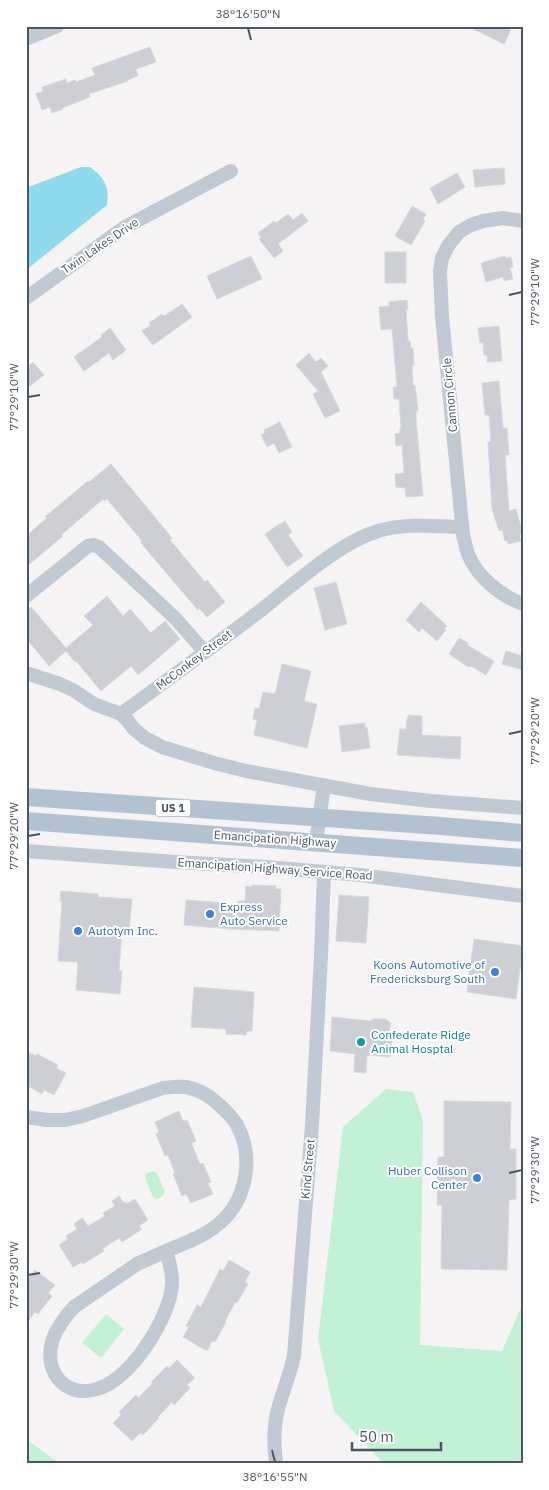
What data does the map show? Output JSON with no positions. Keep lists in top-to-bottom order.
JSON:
{
  "streets": {
    "main road": ["US 1", "Emancipation Highway"],
    "street": [
      "Twin Lakes Drive",
      "Cannon Circle",
      "McConkey Street",
      "Emancipation Highway Service Road",
      "Kind Street"
    ]
  },
  "crossings": [
    ["Cannon Circle", "McConkey Street"],
    ["Emancipation Highway Service Road", "Kind Street"]
  ],
  "places": [
    "Express Auto Service",
    "Autotym Inc.",
    "Koons Automotive of Fredericksburg South",
    "Confederate Ridge Animal Hosptal",
    "Huber Collison Center"
  ],
  "scale_bar": "50 m",
  "coordinates": [
    "38°16'50\"N",
    "77°29'10\"W",
    "77°29'20\"W",
    "77°29'30\"W",
    "38°16'55\"N"
  ]
}
